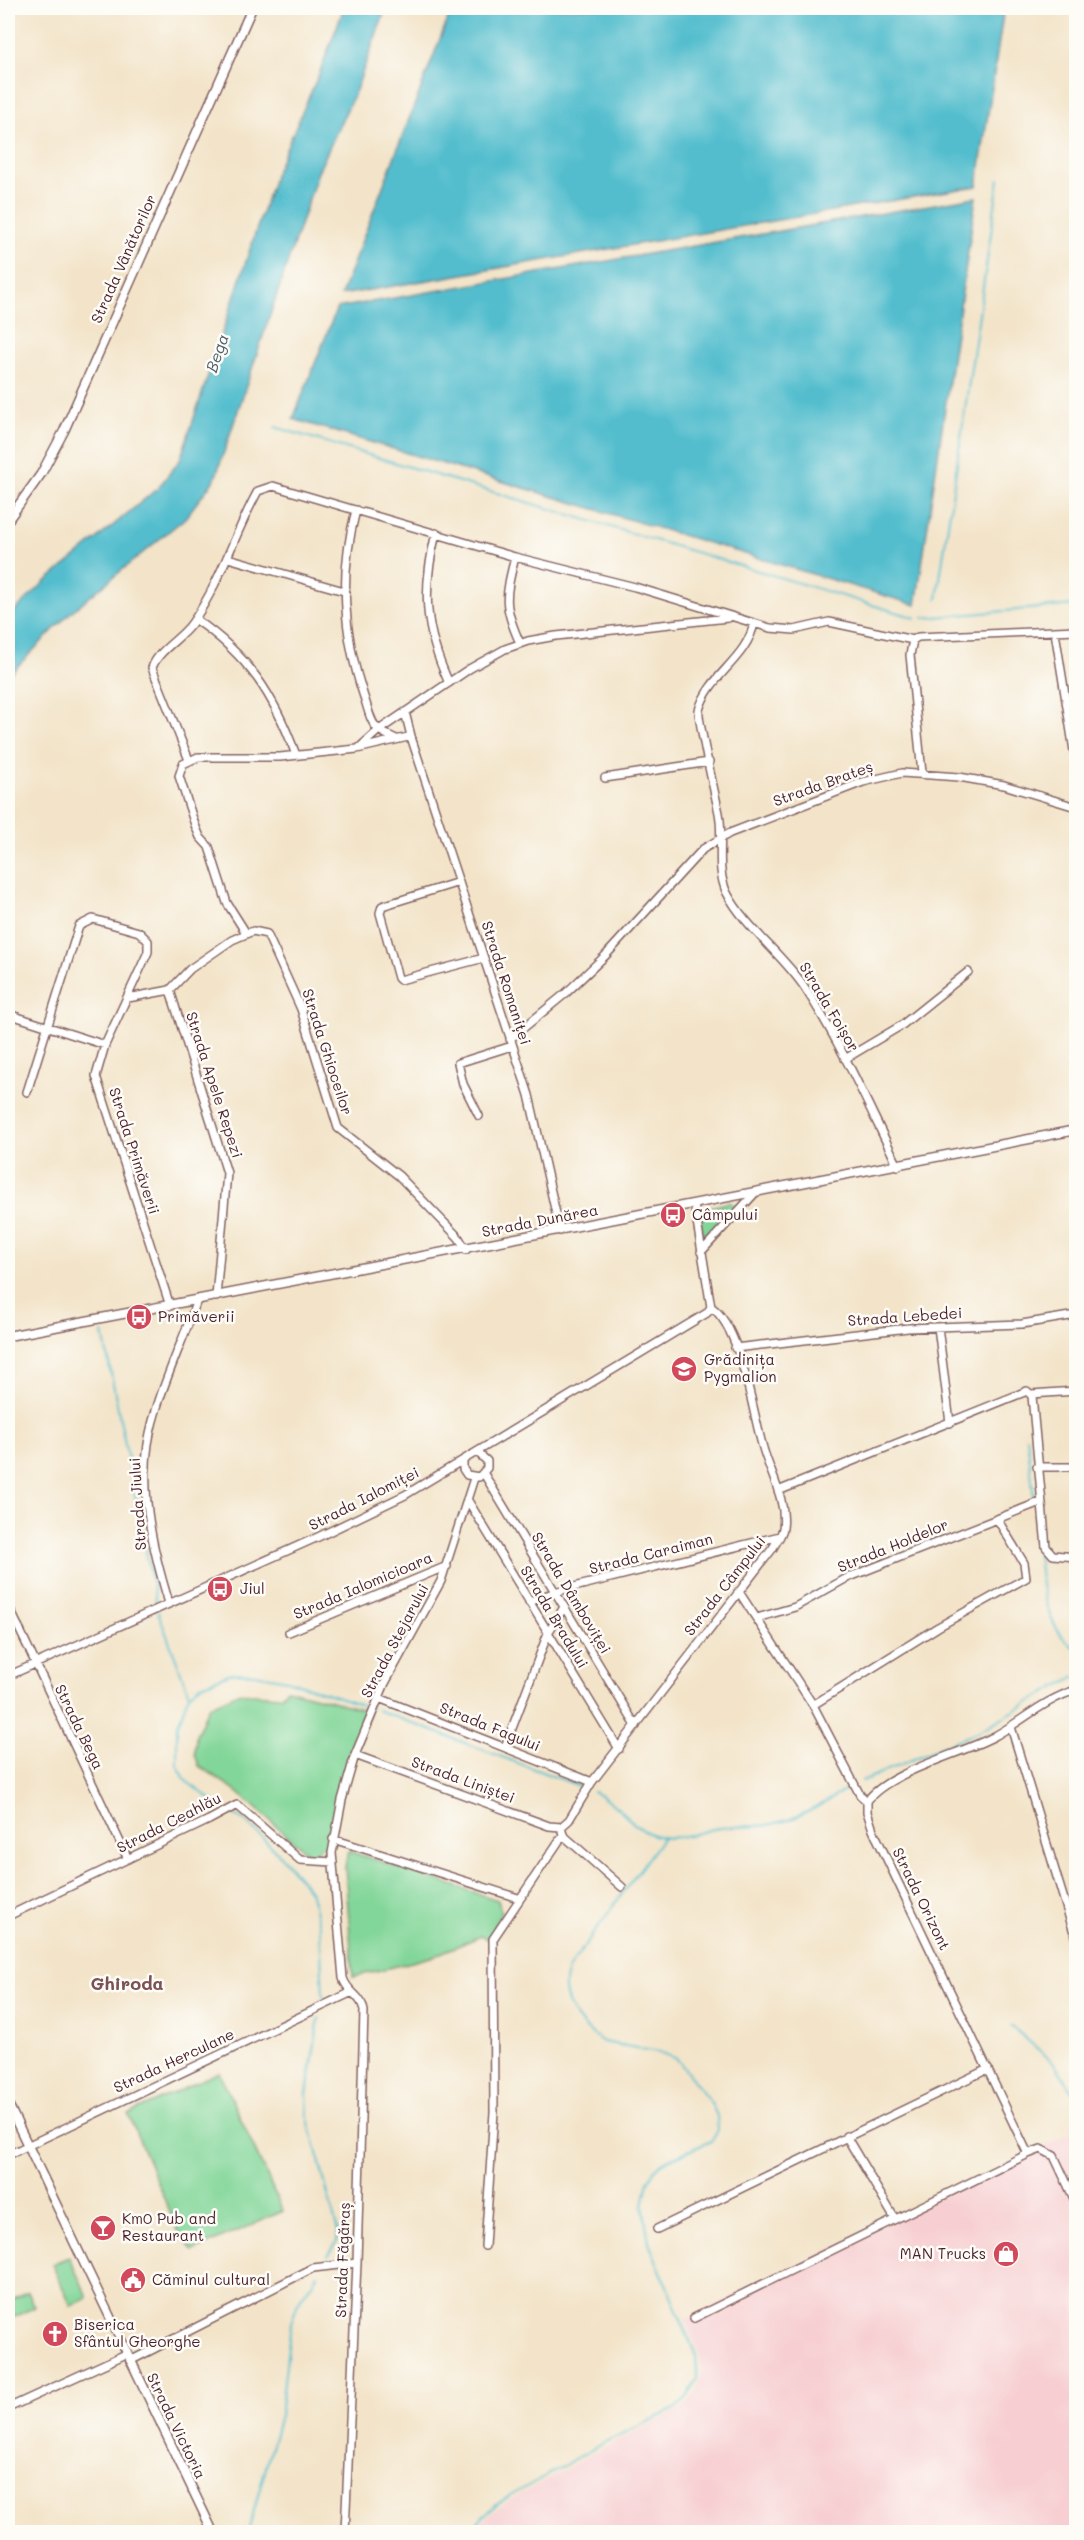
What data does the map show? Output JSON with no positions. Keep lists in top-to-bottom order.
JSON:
{
  "streets": {
    "street": [
      "Strada Vânătorilor",
      "Strada Brateș",
      "Strada Romaniței",
      "Strada Foișor",
      "Strada Ghioceilor",
      "Strada Apele Repezi",
      "Strada Primăverii",
      "Strada Dunărea",
      "Strada Lebedei",
      "Strada Ialomiței",
      "Strada Jiului",
      "Strada Holdelor",
      "Strada Caraiman",
      "Strada Ialomicioara",
      "Strada Câmpului",
      "Strada Dâmboviței",
      "Strada Bradului",
      "Strada Stejarului",
      "Strada Bega",
      "Strada Fagului",
      "Strada Liniștei",
      "Strada Ceahlău",
      "Strada Orizont",
      "Strada Herculane",
      "Strada Făgăraș",
      "Strada Victoria"
    ]
  },
  "crossings": [
    ["Strada Brateș", "Strada Romaniței"],
    ["Strada Brateș", "Strada Foișor"],
    ["Strada Romaniței", "Strada Dunărea"],
    ["Strada Foișor", "Strada Dunărea"],
    ["Strada Ghioceilor", "Strada Dunărea"],
    ["Strada Apele Repezi", "Strada Dunărea"],
    ["Strada Primăverii", "Strada Dunărea"],
    ["Strada Dunărea", "Strada Jiului"],
    ["Strada Dunărea", "Strada Câmpului"],
    ["Strada Lebedei", "Strada Câmpului"],
    ["Strada Ialomiței", "Strada Jiului"],
    ["Strada Ialomiței", "Strada Câmpului"],
    ["Strada Ialomiței", "Strada Dâmboviței"],
    ["Strada Ialomiței", "Strada Stejarului"],
    ["Strada Ialomiței", "Strada Bega"],
    ["Strada Holdelor", "Strada Orizont"],
    ["Strada Caraiman", "Strada Câmpului"],
    ["Strada Caraiman", "Strada Dâmboviței"],
    ["Strada Caraiman", "Strada Bradului"],
    ["Strada Ialomicioara", "Strada Stejarului"],
    ["Strada Câmpului", "Strada Dâmboviței"],
    ["Strada Câmpului", "Strada Bradului"],
    ["Strada Câmpului", "Strada Fagului"],
    ["Strada Câmpului", "Strada Liniștei"],
    ["Strada Câmpului", "Strada Orizont"],
    ["Strada Dâmboviței", "Strada Stejarului"],
    ["Strada Bradului", "Strada Stejarului"],
    ["Strada Stejarului", "Strada Fagului"],
    ["Strada Stejarului", "Strada Liniștei"],
    ["Strada Stejarului", "Strada Ceahlău"],
    ["Strada Stejarului", "Strada Herculane"],
    ["Strada Stejarului", "Strada Făgăraș"],
    ["Strada Bega", "Strada Ceahlău"],
    ["Strada Herculane", "Strada Făgăraș"],
    ["Strada Herculane", "Strada Victoria"]
  ],
  "districts": ["Ghiroda"],
  "water": ["Bega"],
  "places": {
    "bus stop": ["Câmpului", "Primăverii", "Jiul"],
    "school or university": ["Grădinița Pygmalion"],
    "bar": ["Km0 Pub and Restaurant"],
    "shop": ["MAN Trucks"],
    "public building": ["Căminul cultural"],
    "church": ["Biserica Sfântul Gheorghe"]
  }
}
